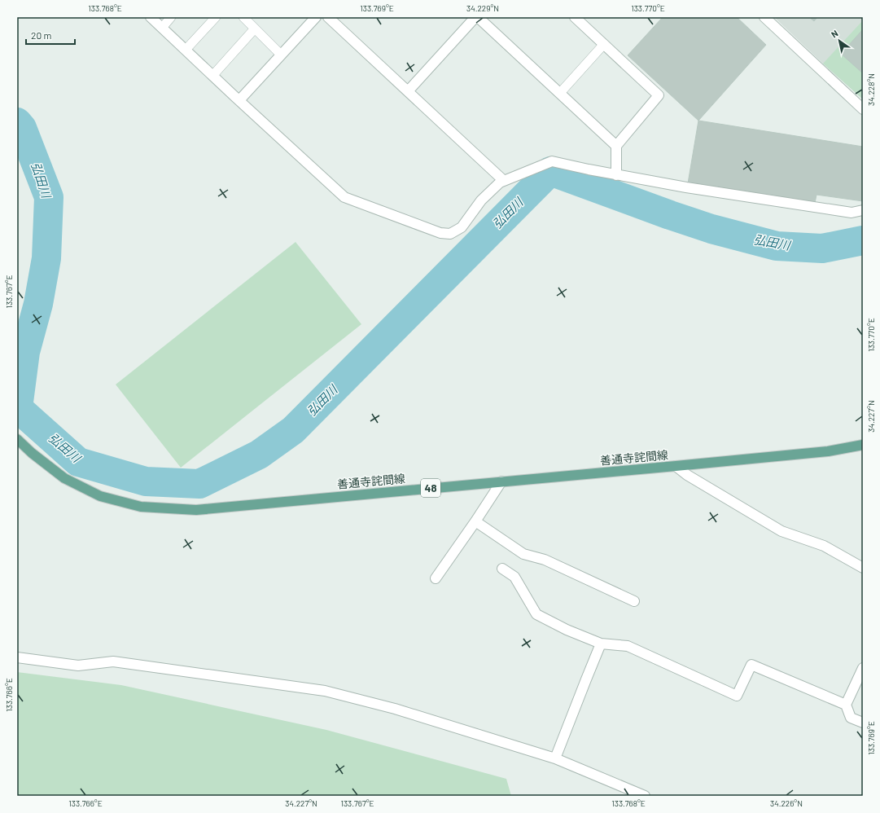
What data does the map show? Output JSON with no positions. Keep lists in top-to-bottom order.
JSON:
{
  "streets": {
    "main road": ["善通寺詫間線", "48"]
  },
  "water": ["弘田川"],
  "scale_bar": "20 m",
  "north": "top left",
  "coordinates": [
    "133.768°E",
    "133.769°E",
    "34.229°N",
    "133.770°E",
    "34.228°N",
    "133.767°E",
    "34.227°N",
    "133.766°E",
    "34.226°N"
  ]
}
